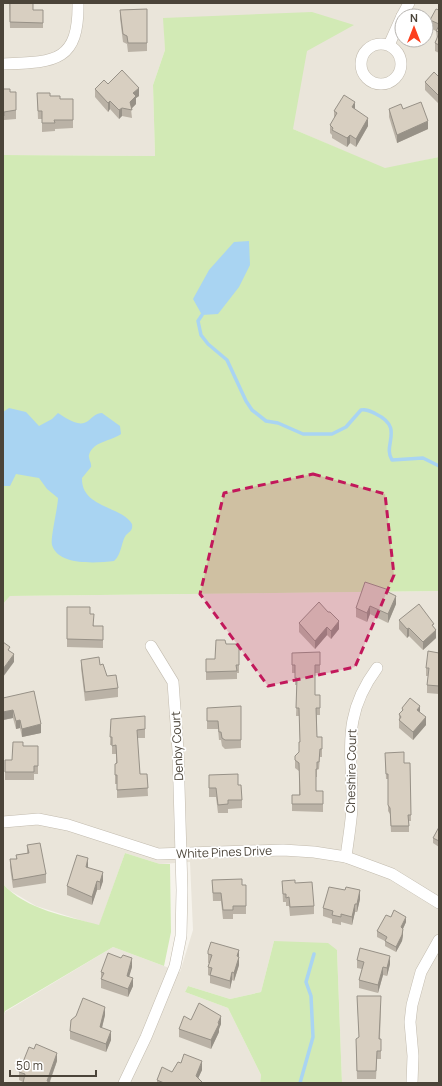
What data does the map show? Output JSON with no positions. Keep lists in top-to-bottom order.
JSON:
{
  "streets": {
    "street": ["Denby Court", "Cheshire Court", "White Pines Drive"]
  },
  "crossings": [
    ["Denby Court", "White Pines Drive"],
    ["Cheshire Court", "White Pines Drive"]
  ],
  "scale_bar": "50 m",
  "north": "top"
}
